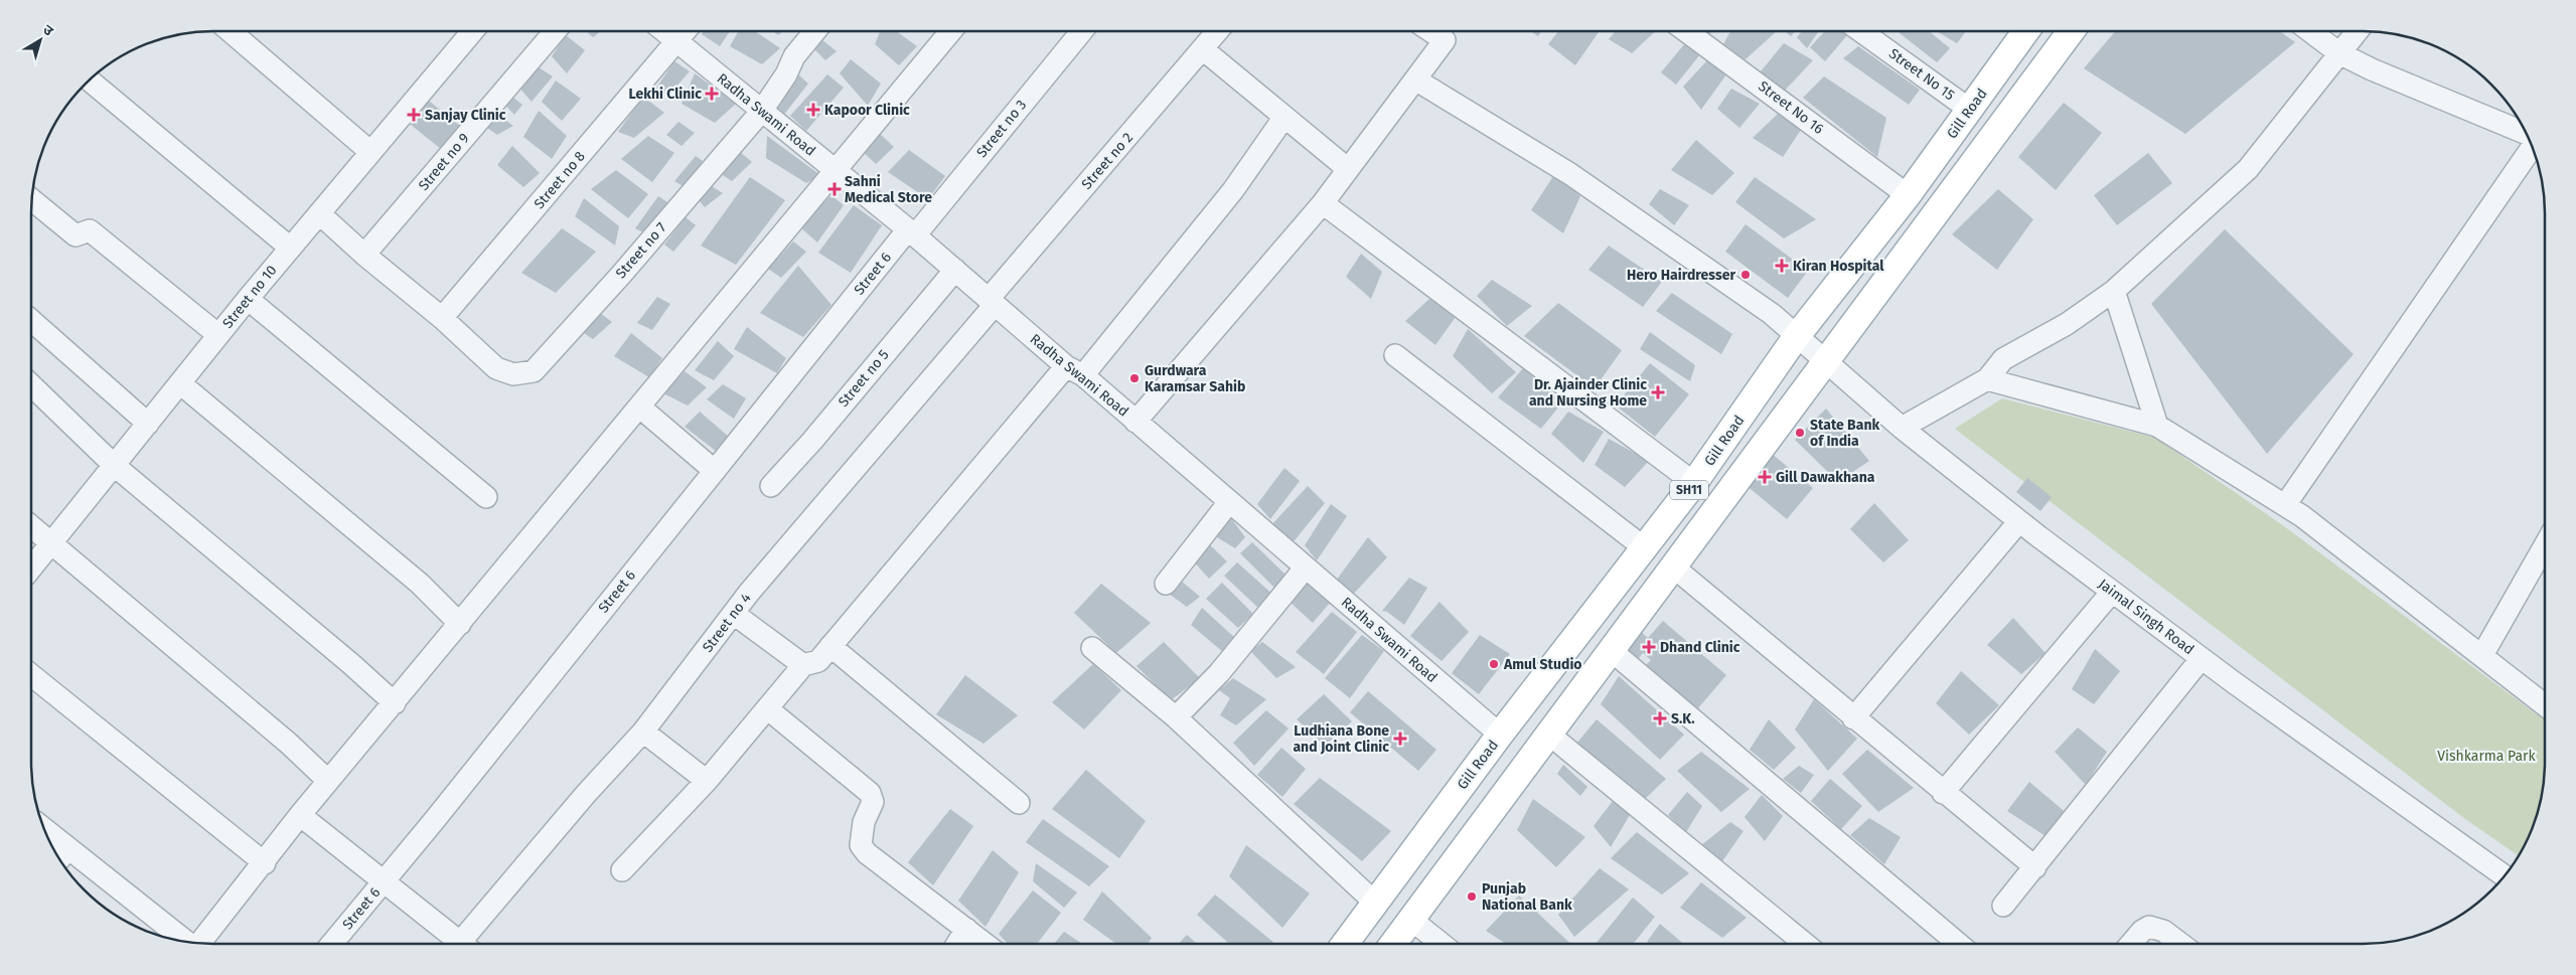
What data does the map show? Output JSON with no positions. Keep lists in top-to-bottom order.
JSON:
{
  "streets": {
    "main road": ["Gill Road", "SH11"],
    "street": [
      "Street No 15",
      "Street No 16",
      "Radha Swami Road",
      "Street no 3",
      "Street no 2",
      "Street no 9",
      "Street no 8",
      "Street no 7",
      "Street 6",
      "Street no 10",
      "Street no 5",
      "Jaimal Singh Road",
      "Street no 4"
    ]
  },
  "crossings": [
    ["Street No 15", "Gill Road"],
    ["Street No 16", "Gill Road"],
    ["Gill Road", "Radha Swami Road"],
    ["Gill Road", "Jaimal Singh Road"],
    ["Radha Swami Road", "Street no 3"],
    ["Radha Swami Road", "Street no 2"],
    ["Radha Swami Road", "Street no 8"],
    ["Radha Swami Road", "Street no 7"],
    ["Radha Swami Road", "Street 6"],
    ["Radha Swami Road", "Street no 5"],
    ["Radha Swami Road", "Street no 4"],
    ["Street no 3", "Street 6"],
    ["Street no 2", "Street no 4"],
    ["Street no 8", "Street no 7"],
    ["SH11", "Jaimal Singh Road"]
  ],
  "parks": ["Vishkarma Park"],
  "places": {
    "health": [
      "Lekhi Clinic",
      "Kapoor Clinic",
      "Sanjay Clinic",
      "Sahni Medical Store",
      "Kiran Hospital",
      "Dr. Ajainder Clinic and Nursing Home",
      "Gill Dawakhana",
      "Dhand Clinic",
      "S.K.",
      "Ludhiana Bone and Joint Clinic"
    ],
    "other": [
      "Hero Hairdresser",
      "Gurdwara Karamsar Sahib",
      "State Bank of India",
      "Amul Studio",
      "Punjab National Bank"
    ]
  },
  "north": "top right"
}
